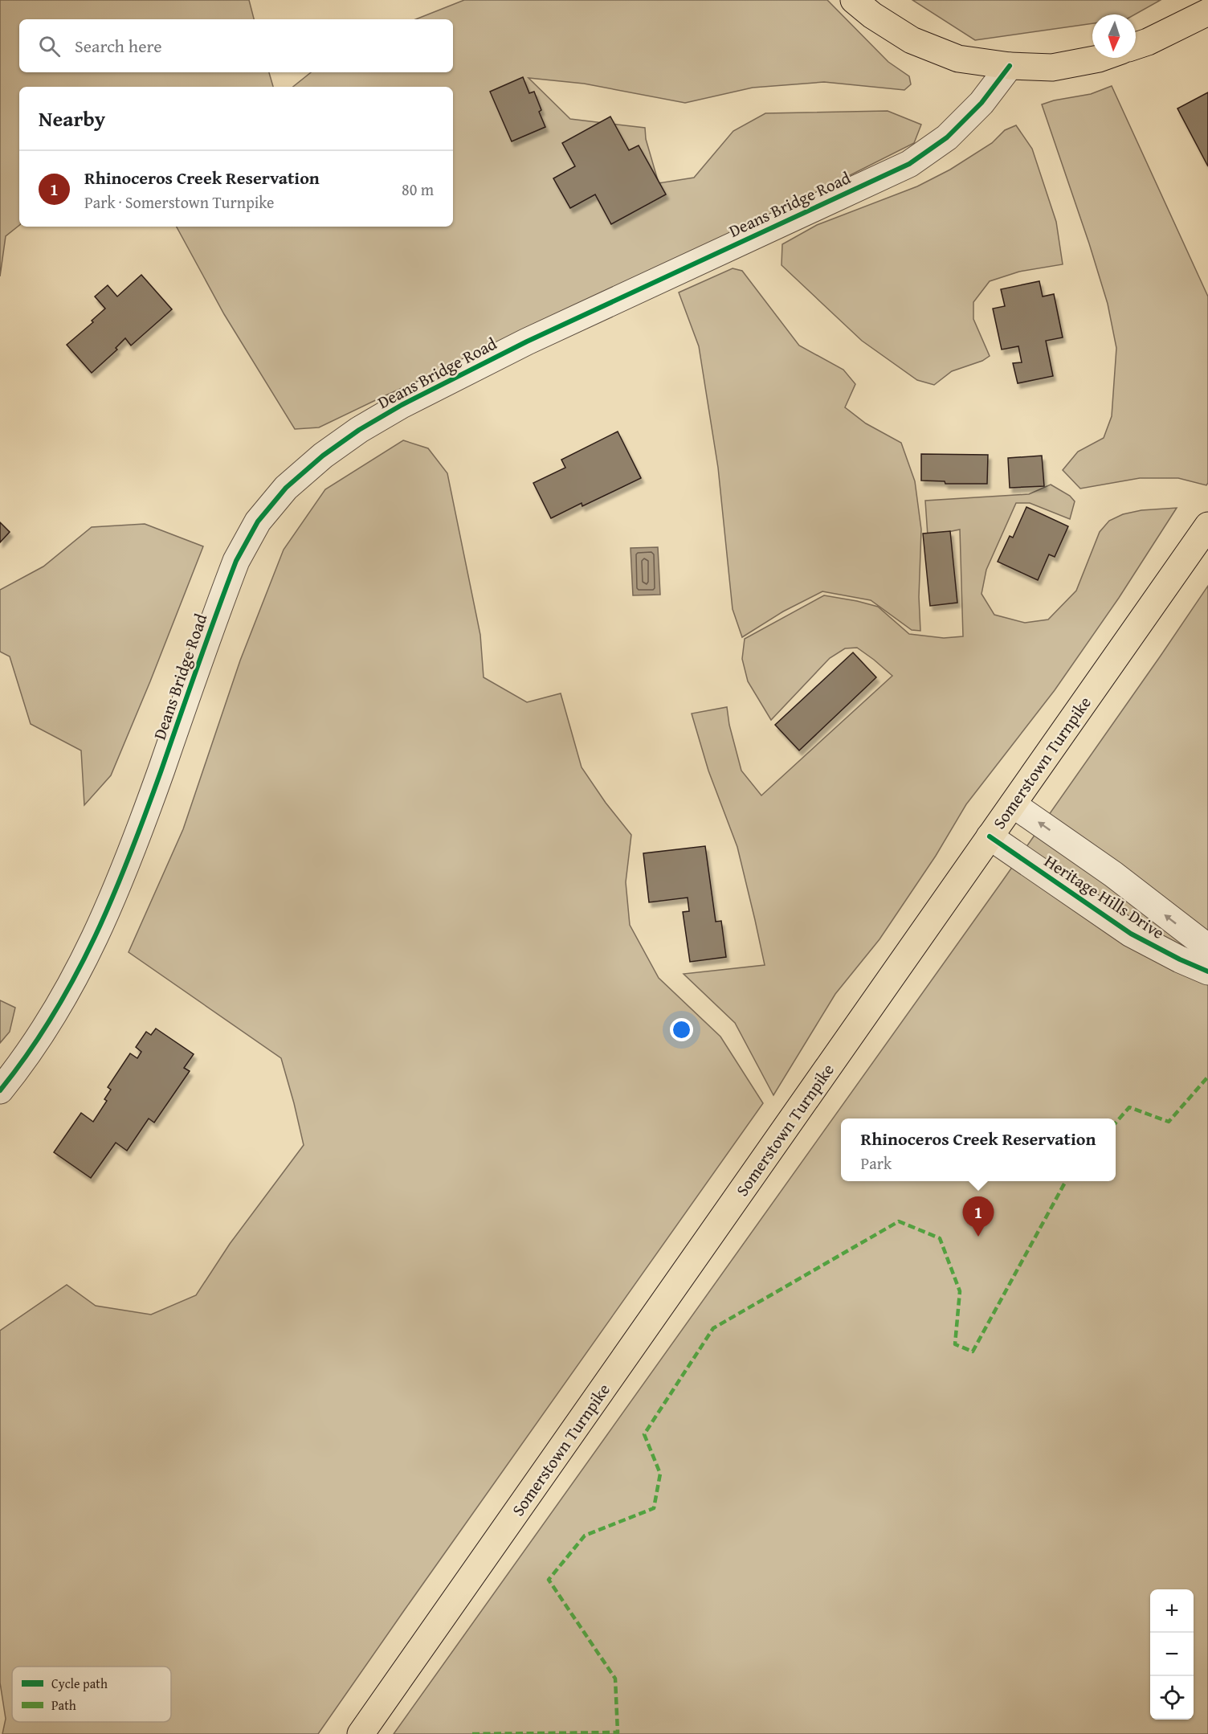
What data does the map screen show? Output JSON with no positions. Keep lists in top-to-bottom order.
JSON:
{
  "streets": {
    "main road": ["Somerstown Turnpike"],
    "street": ["Deans Bridge Road", "Heritage Hills Drive"]
  },
  "crossings": [
    ["Somerstown Turnpike", "Heritage Hills Drive"]
  ],
  "legend": ["Cycle path", "Path"],
  "north": "bottom",
  "page": {
    "search": "Search here",
    "heading": "Nearby",
    "list": [
      {
        "mark": "1",
        "name": "Rhinoceros Creek Reservation",
        "note": "Park · Somerstown Turnpike",
        "value": "80 m"
      }
    ],
    "popup": ["Rhinoceros Creek Reservation", "Park"],
    "pins": "1",
    "map_buttons": ["+", "−"]
  }
}
